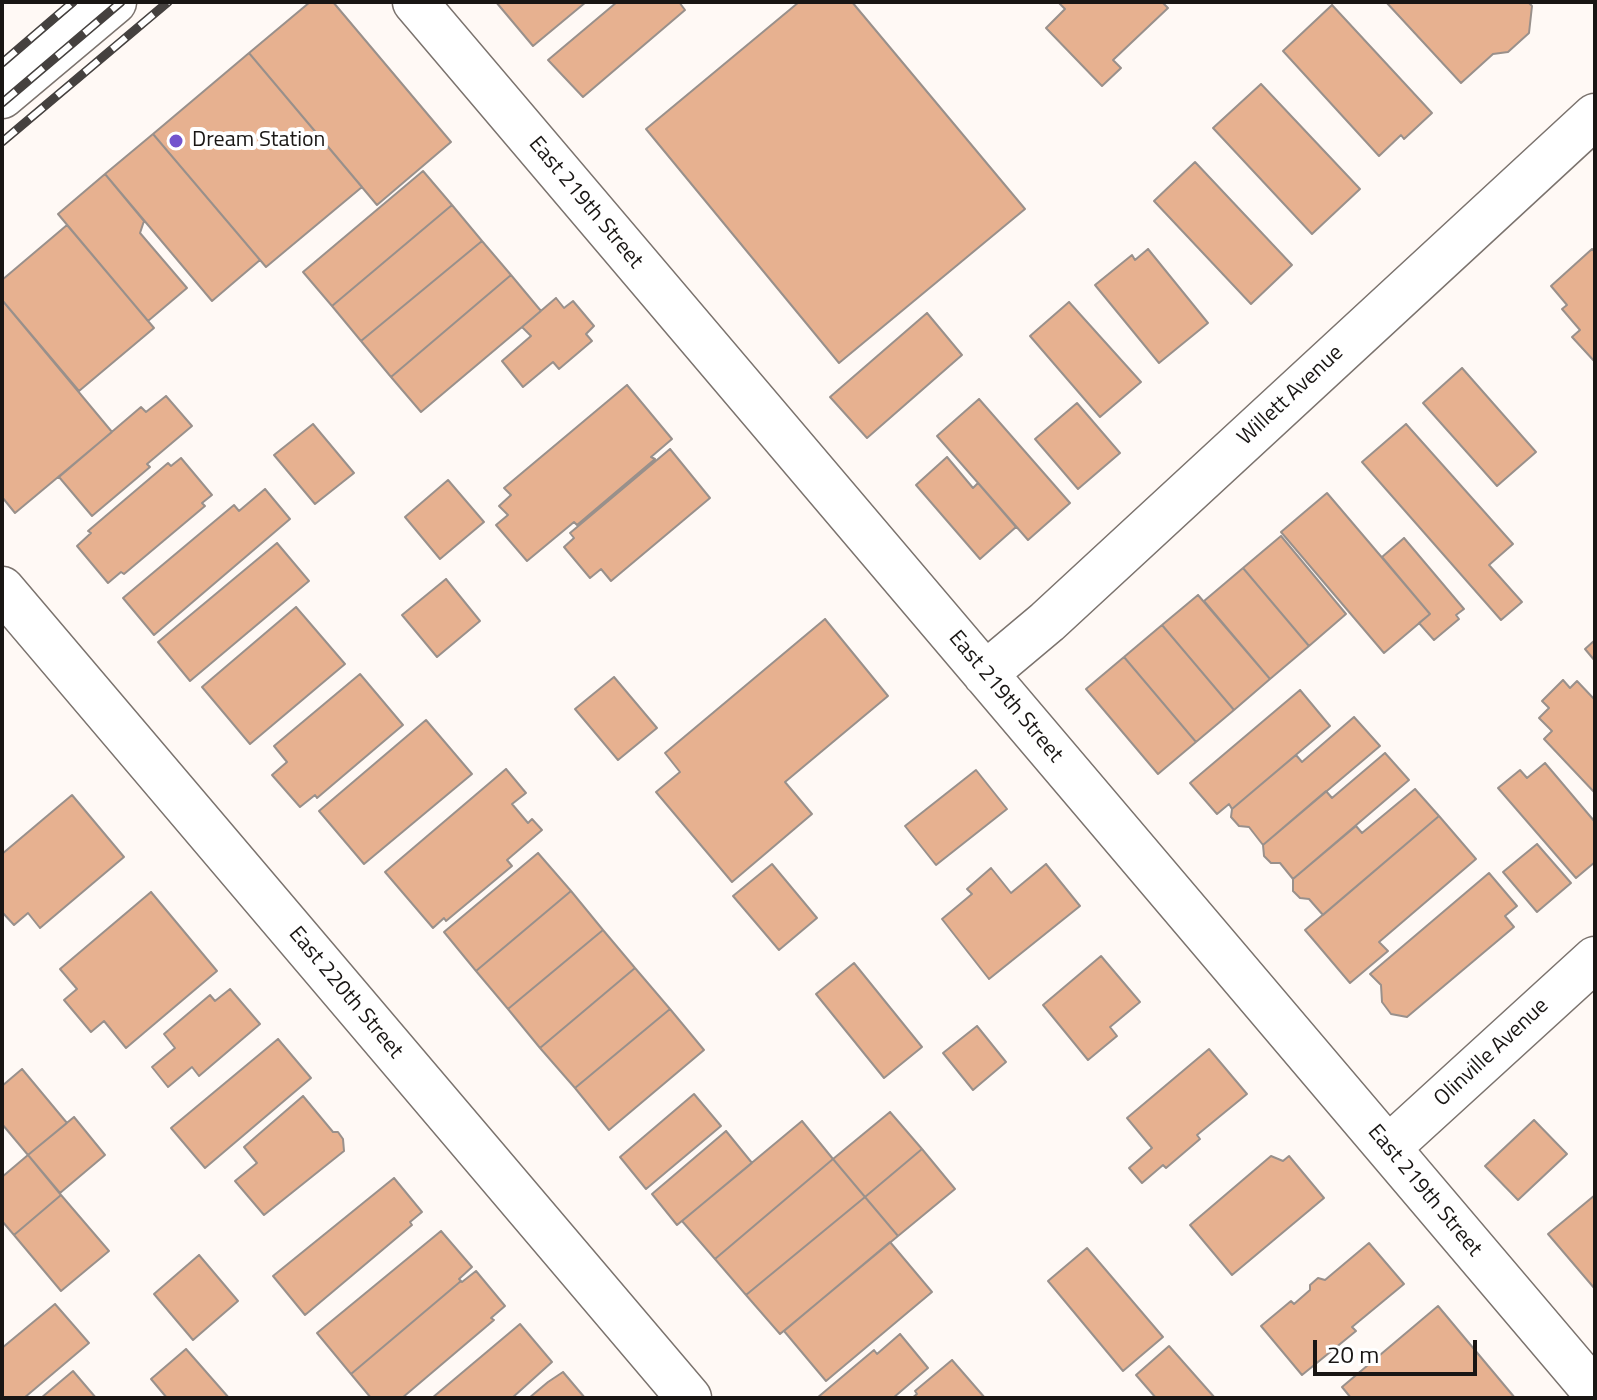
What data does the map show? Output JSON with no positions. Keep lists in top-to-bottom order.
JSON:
{
  "streets": {
    "street": [
      "East 219th Street",
      "Willett Avenue",
      "East 220th Street",
      "Olinville Avenue"
    ]
  },
  "crossings": [
    ["East 219th Street", "Willett Avenue"],
    ["East 219th Street", "Olinville Avenue"]
  ],
  "places": ["Dream Station"],
  "scale_bar": "20 m"
}
